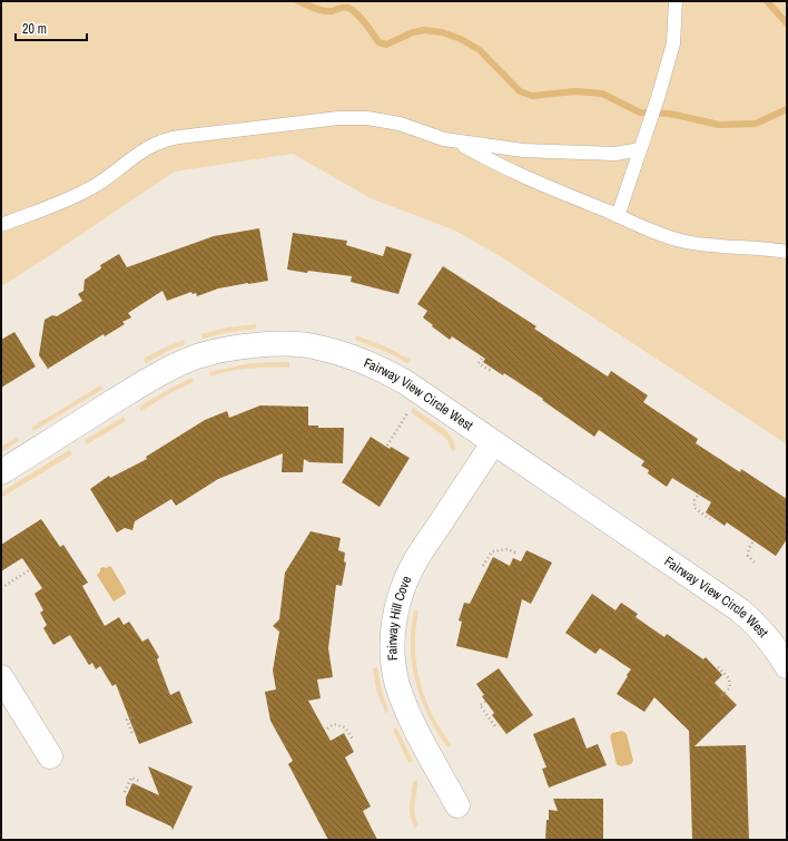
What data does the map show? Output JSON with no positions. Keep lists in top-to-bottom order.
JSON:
{
  "streets": {
    "street": ["Fairway View Circle West", "Fairway Hill Cove"]
  },
  "crossings": [
    ["Fairway View Circle West", "Fairway Hill Cove"]
  ],
  "scale_bar": "20 m"
}
